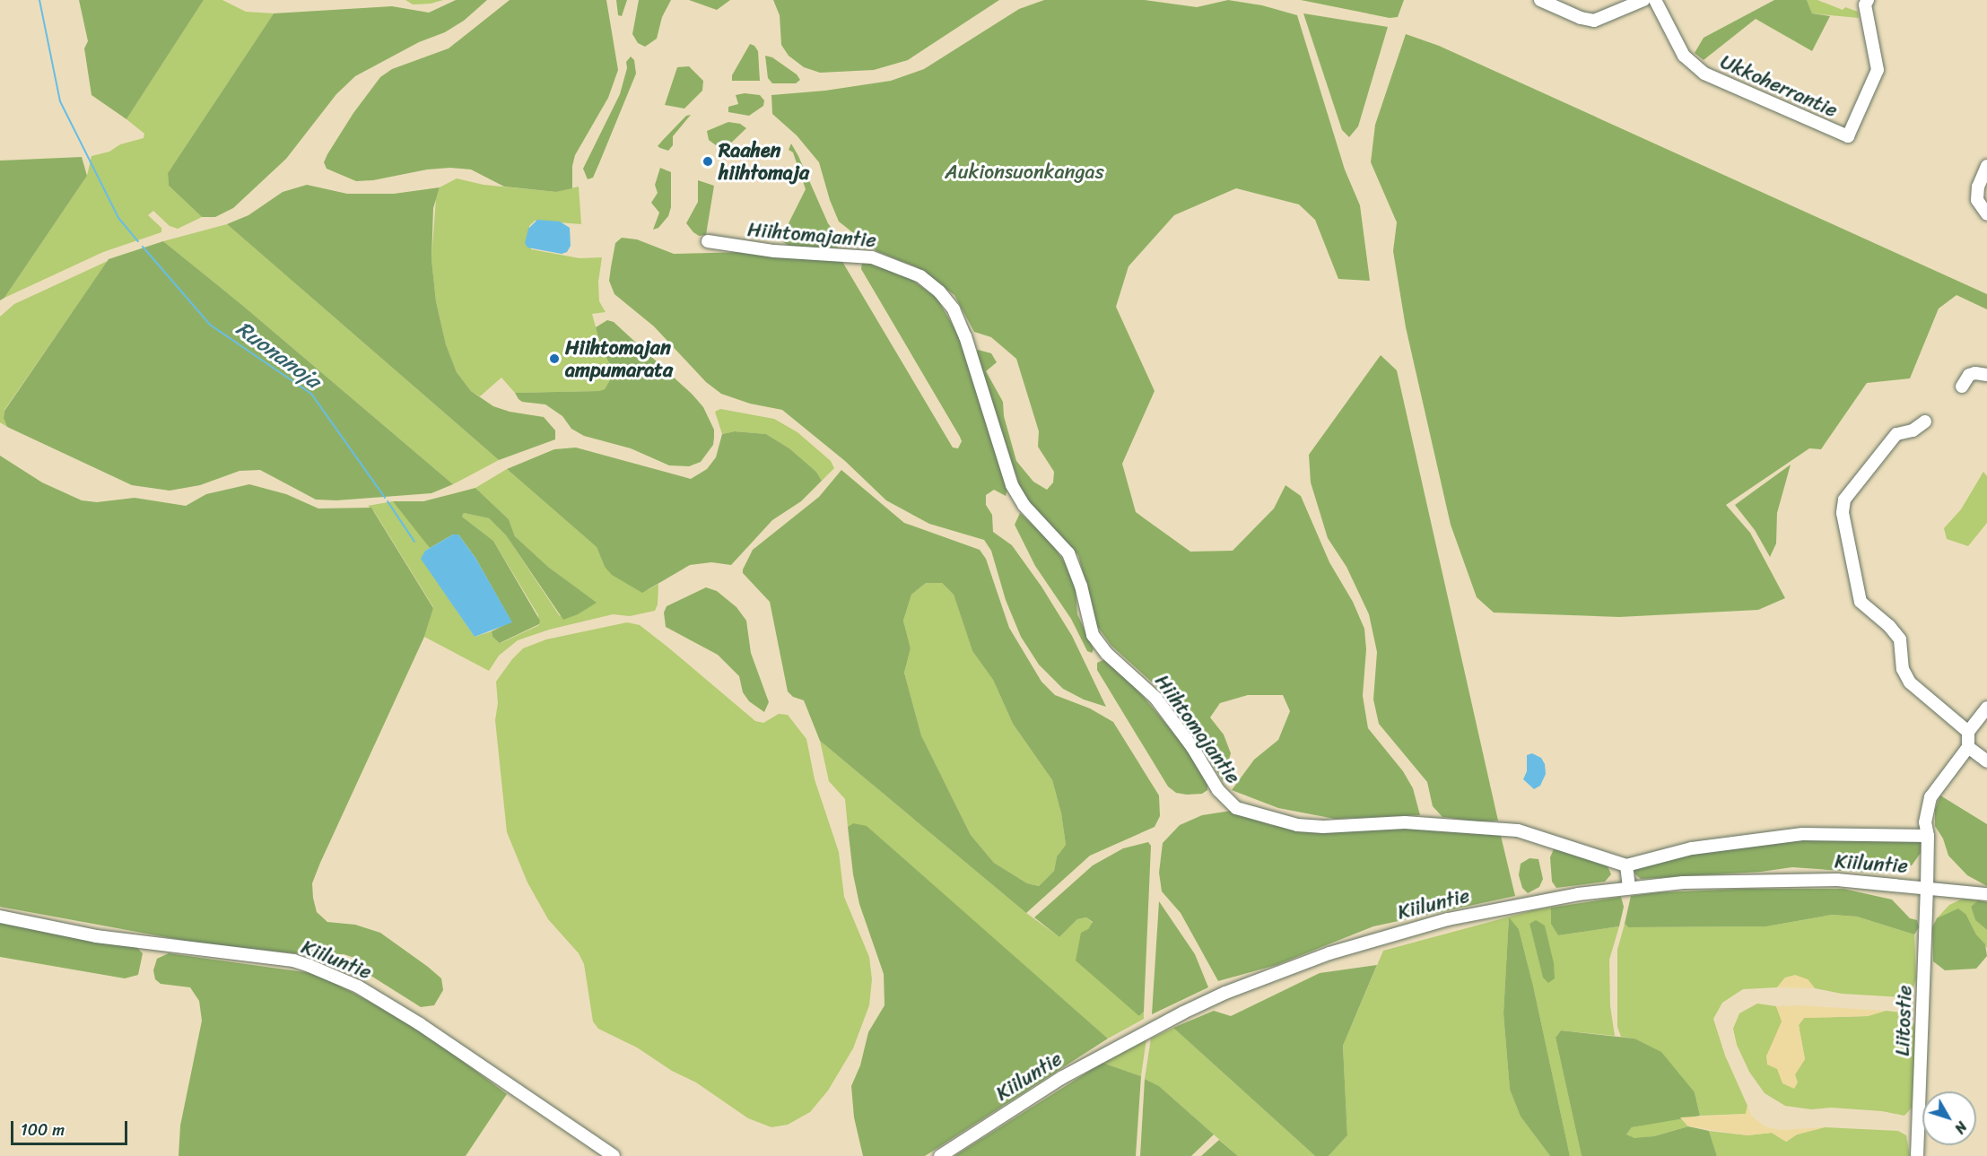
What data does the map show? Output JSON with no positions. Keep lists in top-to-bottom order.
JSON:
{
  "streets": {
    "street": [
      "Ukkoherrantie",
      "Hiihtomajantie",
      "Kiiluntie",
      "Liitostie"
    ]
  },
  "crossings": [
    ["Kiiluntie", "Liitostie"]
  ],
  "water": ["Ruonanoja"],
  "parks": ["Aukionsuonkangas"],
  "places": ["Raahen hiihtomaja", "Hiihtomajan ampumarata"],
  "scale_bar": "100 m",
  "north": "bottom right"
}
